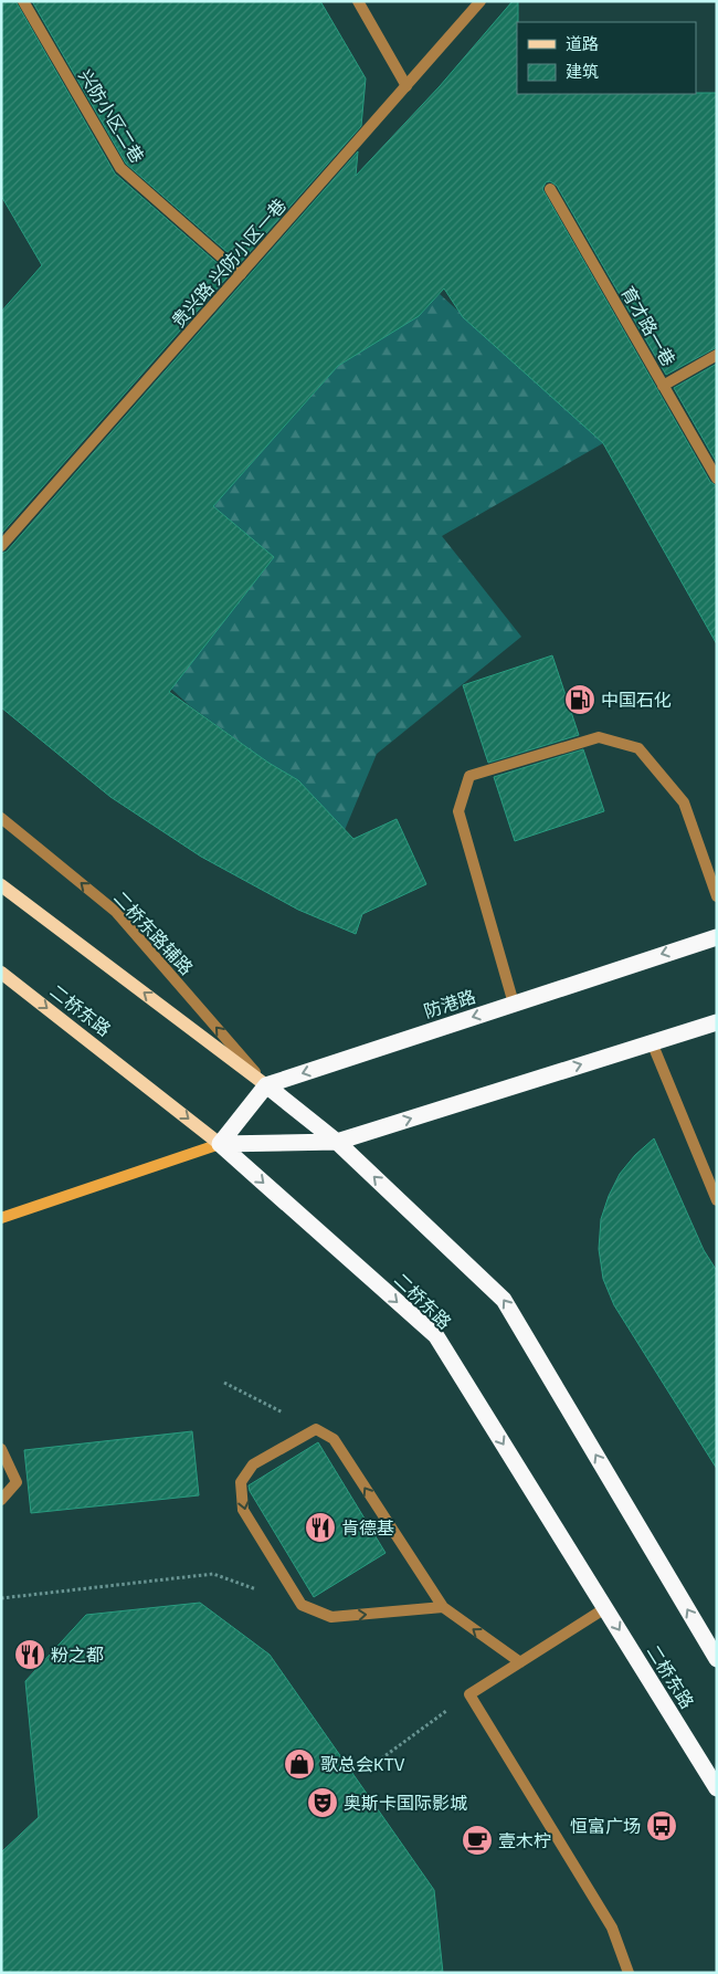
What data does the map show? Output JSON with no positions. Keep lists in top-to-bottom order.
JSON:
{
  "streets": {
    "highway": ["防港路", "二桥东路"],
    "street": [
      "兴防小区二巷",
      "贵兴路 兴防小区一巷",
      "育才路一巷",
      "二桥东路辅路"
    ]
  },
  "crossings": [
    ["兴防小区二巷", "贵兴路 兴防小区一巷"],
    ["二桥东路辅路", "防港路"]
  ],
  "one_way": ["二桥东路辅路", "二桥东路"],
  "places": {
    "fuel station": ["中国石化"],
    "restaurant": ["肯德基", "粉之都"],
    "shop": ["歌总会KTV"],
    "theatre": ["奥斯卡国际影城"],
    "bus stop": ["恒富广场"],
    "cafe": ["壹木柠"]
  },
  "legend": ["道路", "建筑"]
}
